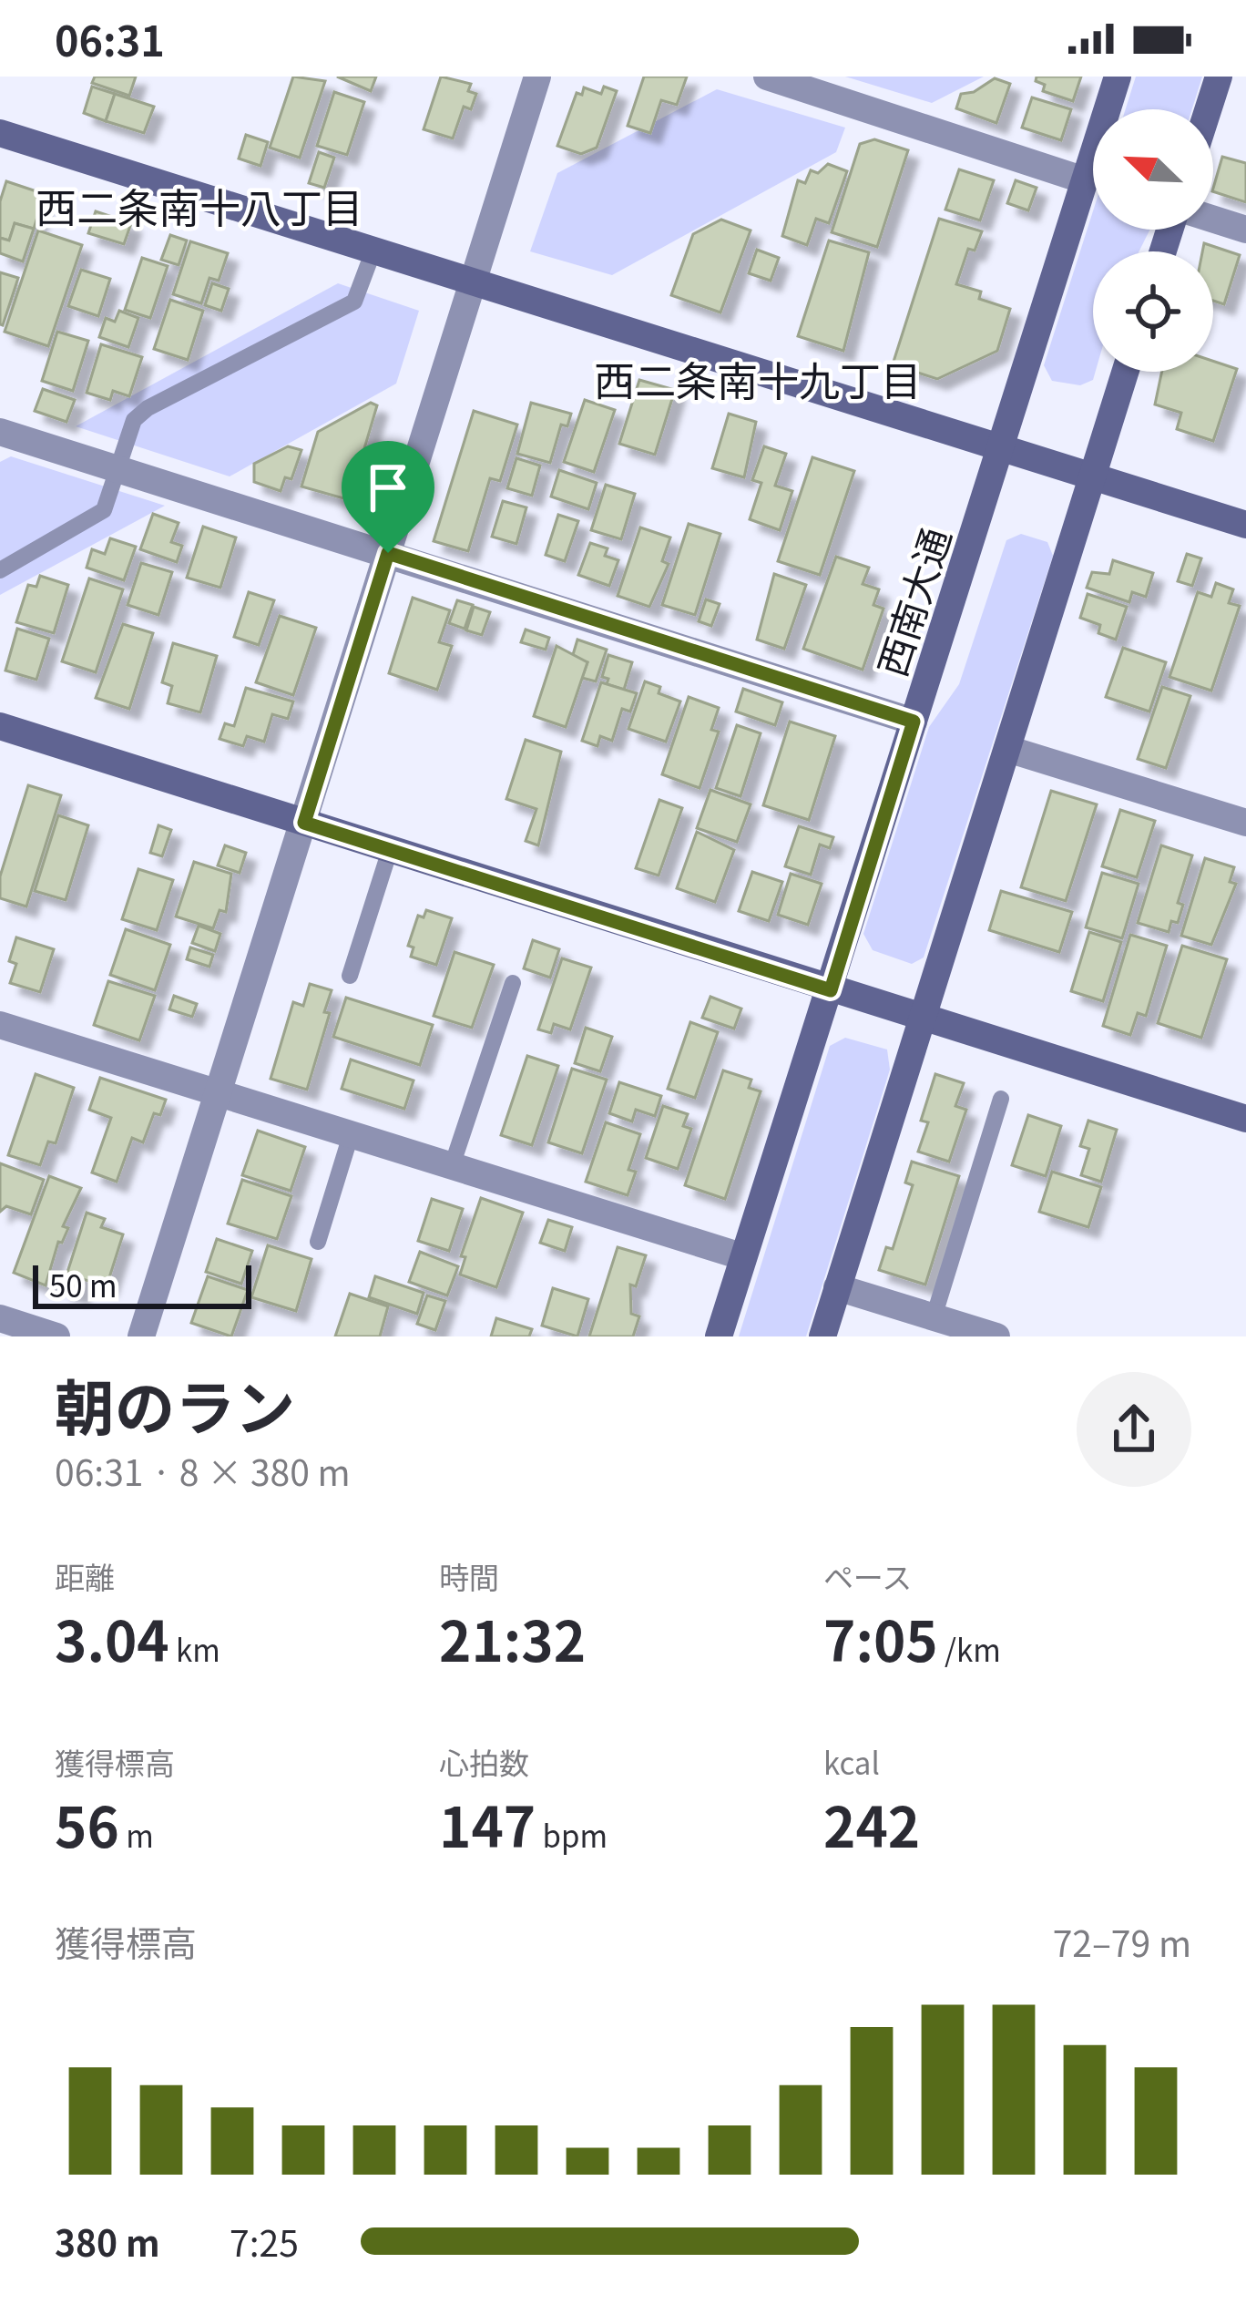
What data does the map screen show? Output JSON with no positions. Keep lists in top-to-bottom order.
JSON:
{
  "streets": {
    "street": ["西南大通"]
  },
  "districts": ["西二条南十八丁目", "西二条南十九丁目"],
  "scale_bar": "50 m",
  "north": "top left",
  "page": {
    "status": "06:31",
    "scale": "50 m",
    "heading": ["朝のラン", "06:31 · 8 × 380 m"],
    "stats": [
      ["距離", "3.04 km"],
      ["時間", "21:32"],
      ["ペース", "7:05 /km"],
      ["獲得標高", "56 m"],
      ["心拍数", "147 bpm"],
      ["kcal", "242"]
    ],
    "chart": ["獲得標高", "72–79 m"],
    "list": [
      {
        "name": "380 m",
        "note": "7:25"
      }
    ]
  }
}
